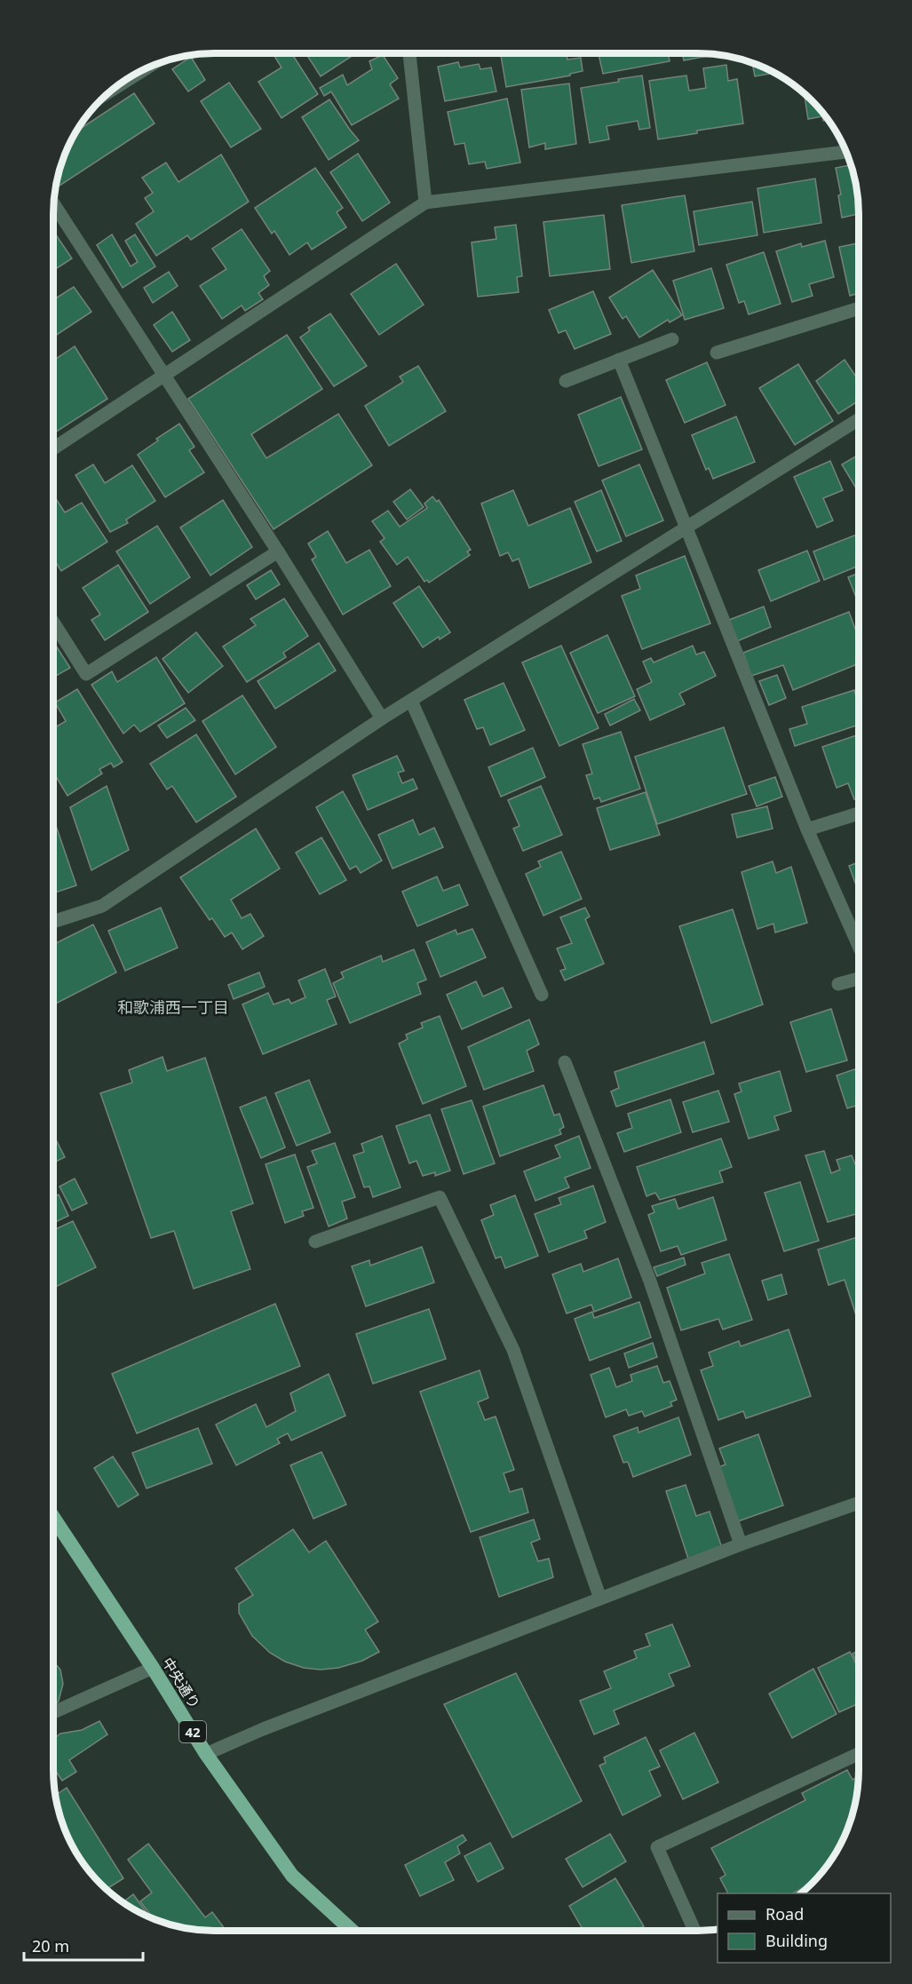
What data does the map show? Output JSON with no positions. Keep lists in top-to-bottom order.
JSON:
{
  "streets": {
    "highway": ["中央通り", "42"]
  },
  "districts": ["和歌浦西一丁目"],
  "legend": ["Road", "Building"],
  "scale_bar": "20 m"
}
